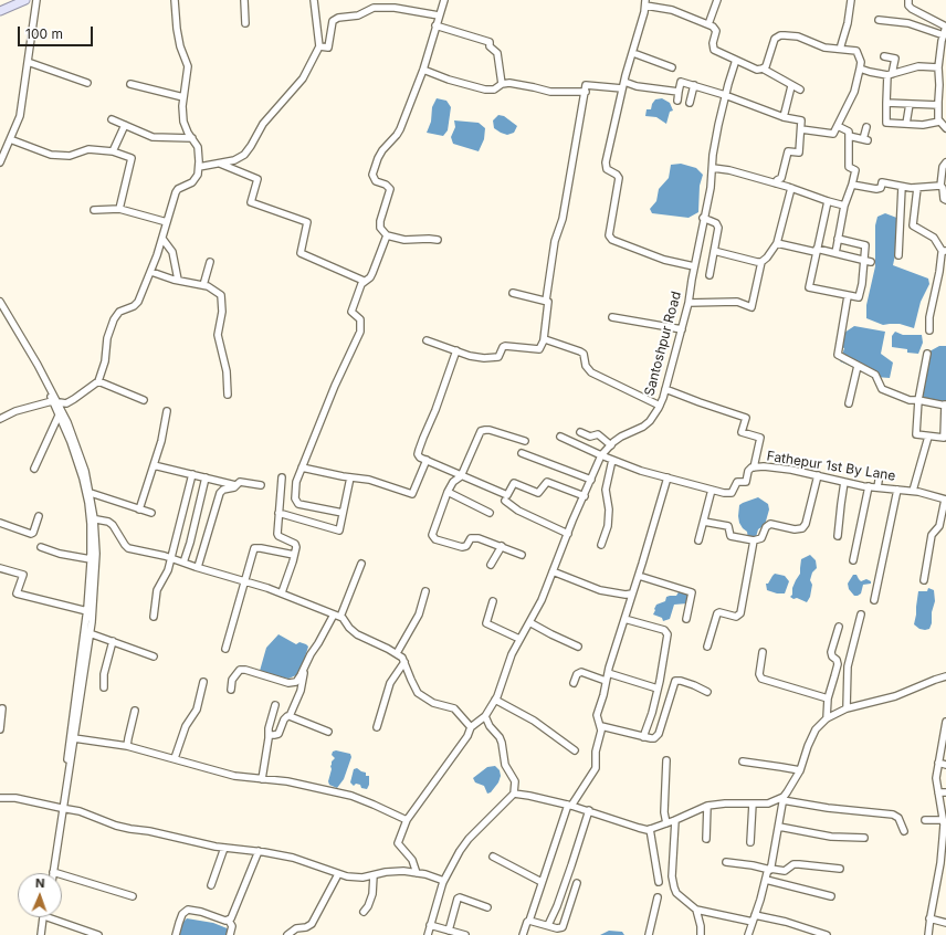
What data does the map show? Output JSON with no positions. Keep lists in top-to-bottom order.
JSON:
{
  "streets": {
    "street": ["Santoshpur Road", "Fathepur 1st By Lane"]
  },
  "crossings": [
    ["Santoshpur Road", "Fathepur 1st By Lane"]
  ],
  "scale_bar": "100 m",
  "north": "top"
}
